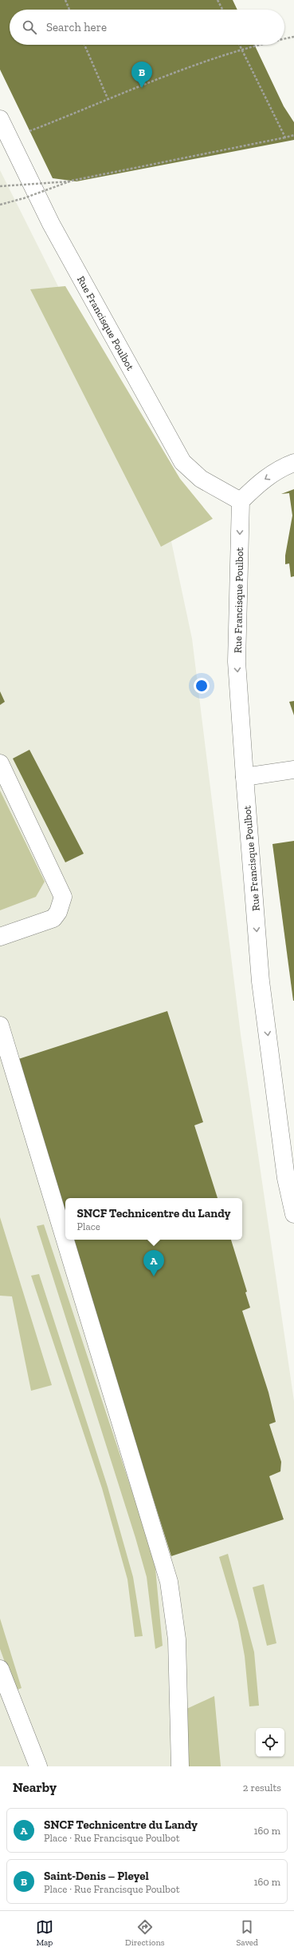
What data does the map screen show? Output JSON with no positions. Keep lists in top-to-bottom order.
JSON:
{
  "streets": {
    "street": ["Rue Francisque Poulbot"]
  },
  "one_way": ["Rue Francisque Poulbot"],
  "page": {
    "search": "Search here",
    "pins": ["B", "A"],
    "popup": ["SNCF Technicentre du Landy", "Place"],
    "heading": ["Nearby", "2 results"],
    "list": [
      {
        "mark": "A",
        "name": "SNCF Technicentre du Landy",
        "note": "Place · Rue Francisque Poulbot",
        "value": "160 m"
      },
      {
        "mark": "B",
        "name": "Saint-Denis – Pleyel",
        "note": "Place · Rue Francisque Poulbot",
        "value": "160 m"
      }
    ],
    "nav": ["Map", "Directions", "Saved"]
  }
}
